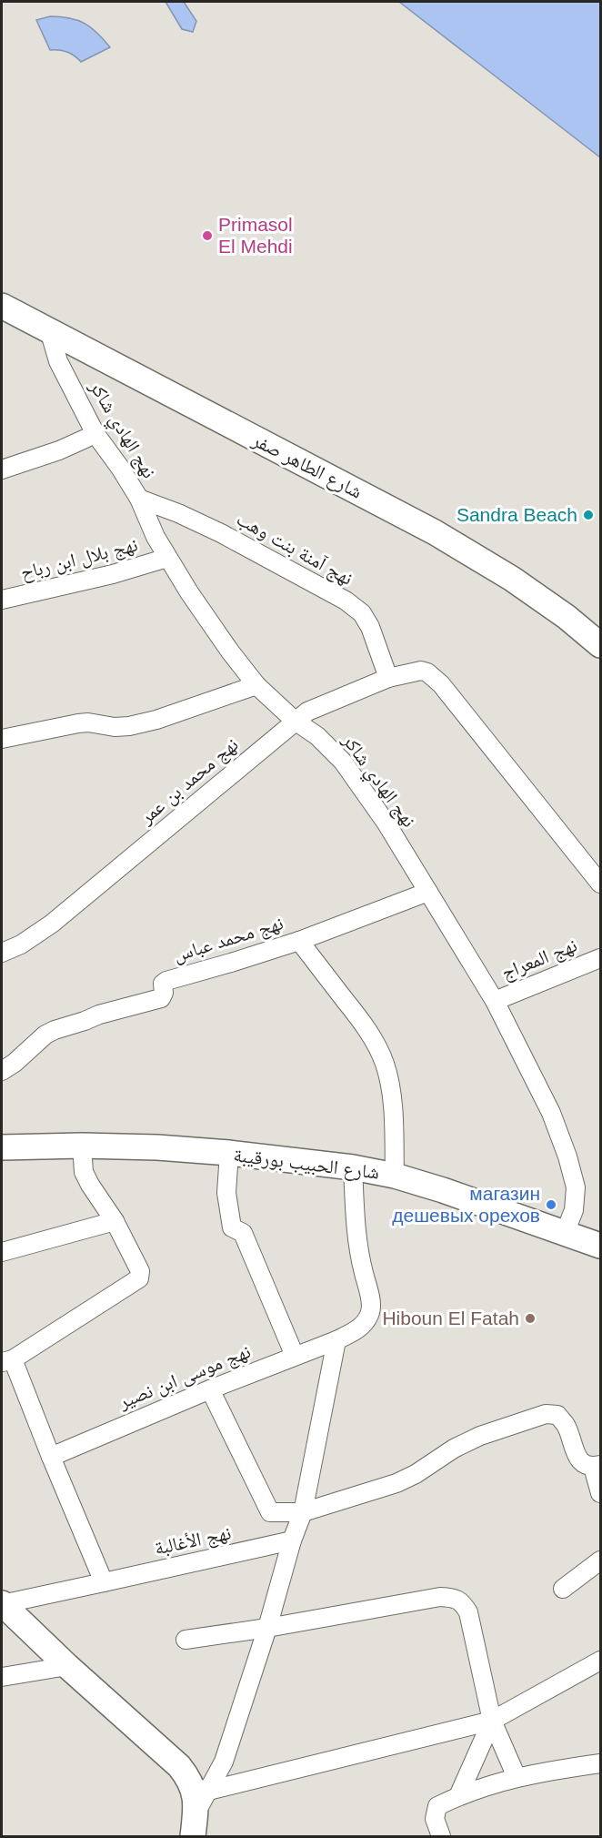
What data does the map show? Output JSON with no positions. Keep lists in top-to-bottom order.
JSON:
{
  "streets": {
    "main road": ["شارع الطاهر صفر", "شارع الحبيب بورقيبة"],
    "street": [
      "نهج الهادي شاكر",
      "نهج آمنة بنت وهب",
      "نهج بلال ابن رباح",
      "نهج محمد بن عمر",
      "نهج محمد عباس",
      "نهج المعراج",
      "نهج موسى ابن نصير",
      "نهج الأغالبة"
    ]
  },
  "crossings": [
    ["نهج الهادي شاكر", "شارع الطاهر صفر"],
    ["نهج الهادي شاكر", "نهج آمنة بنت وهب"],
    ["نهج الهادي شاكر", "نهج بلال ابن رباح"],
    ["نهج الهادي شاكر", "نهج محمد بن عمر"],
    ["نهج الهادي شاكر", "نهج محمد عباس"],
    ["نهج الهادي شاكر", "نهج المعراج"],
    ["نهج الهادي شاكر", "شارع الحبيب بورقيبة"],
    ["نهج آمنة بنت وهب", "نهج محمد بن عمر"],
    ["شارع الحبيب بورقيبة", "نهج موسى ابن نصير"]
  ],
  "places": [
    "Primasol El Mehdi",
    "Sandra Beach",
    "магазин дешевых орехов",
    "Hiboun El Fatah"
  ]
}
